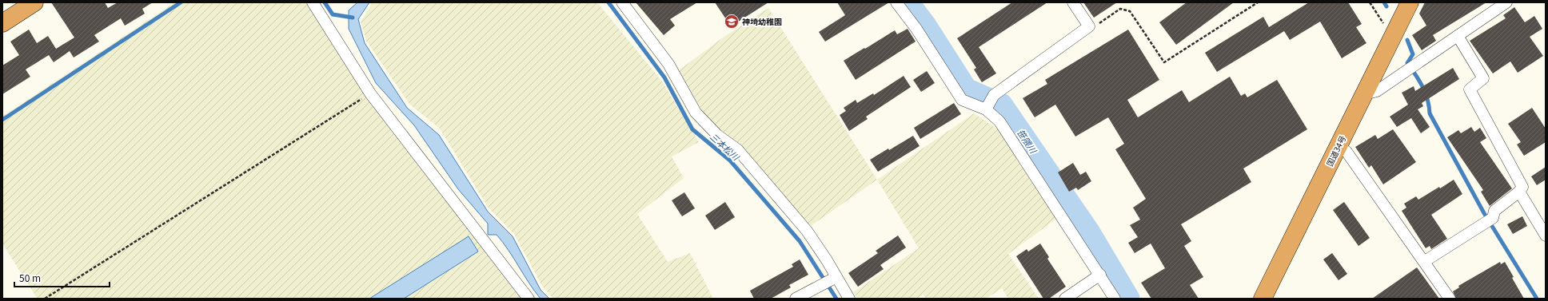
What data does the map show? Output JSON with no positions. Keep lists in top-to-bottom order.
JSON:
{
  "streets": {
    "highway": ["国道34号"]
  },
  "water": ["笹隈川", "三本松川"],
  "places": {
    "school or university": ["神埼幼稚園"]
  },
  "scale_bar": "50 m"
}
